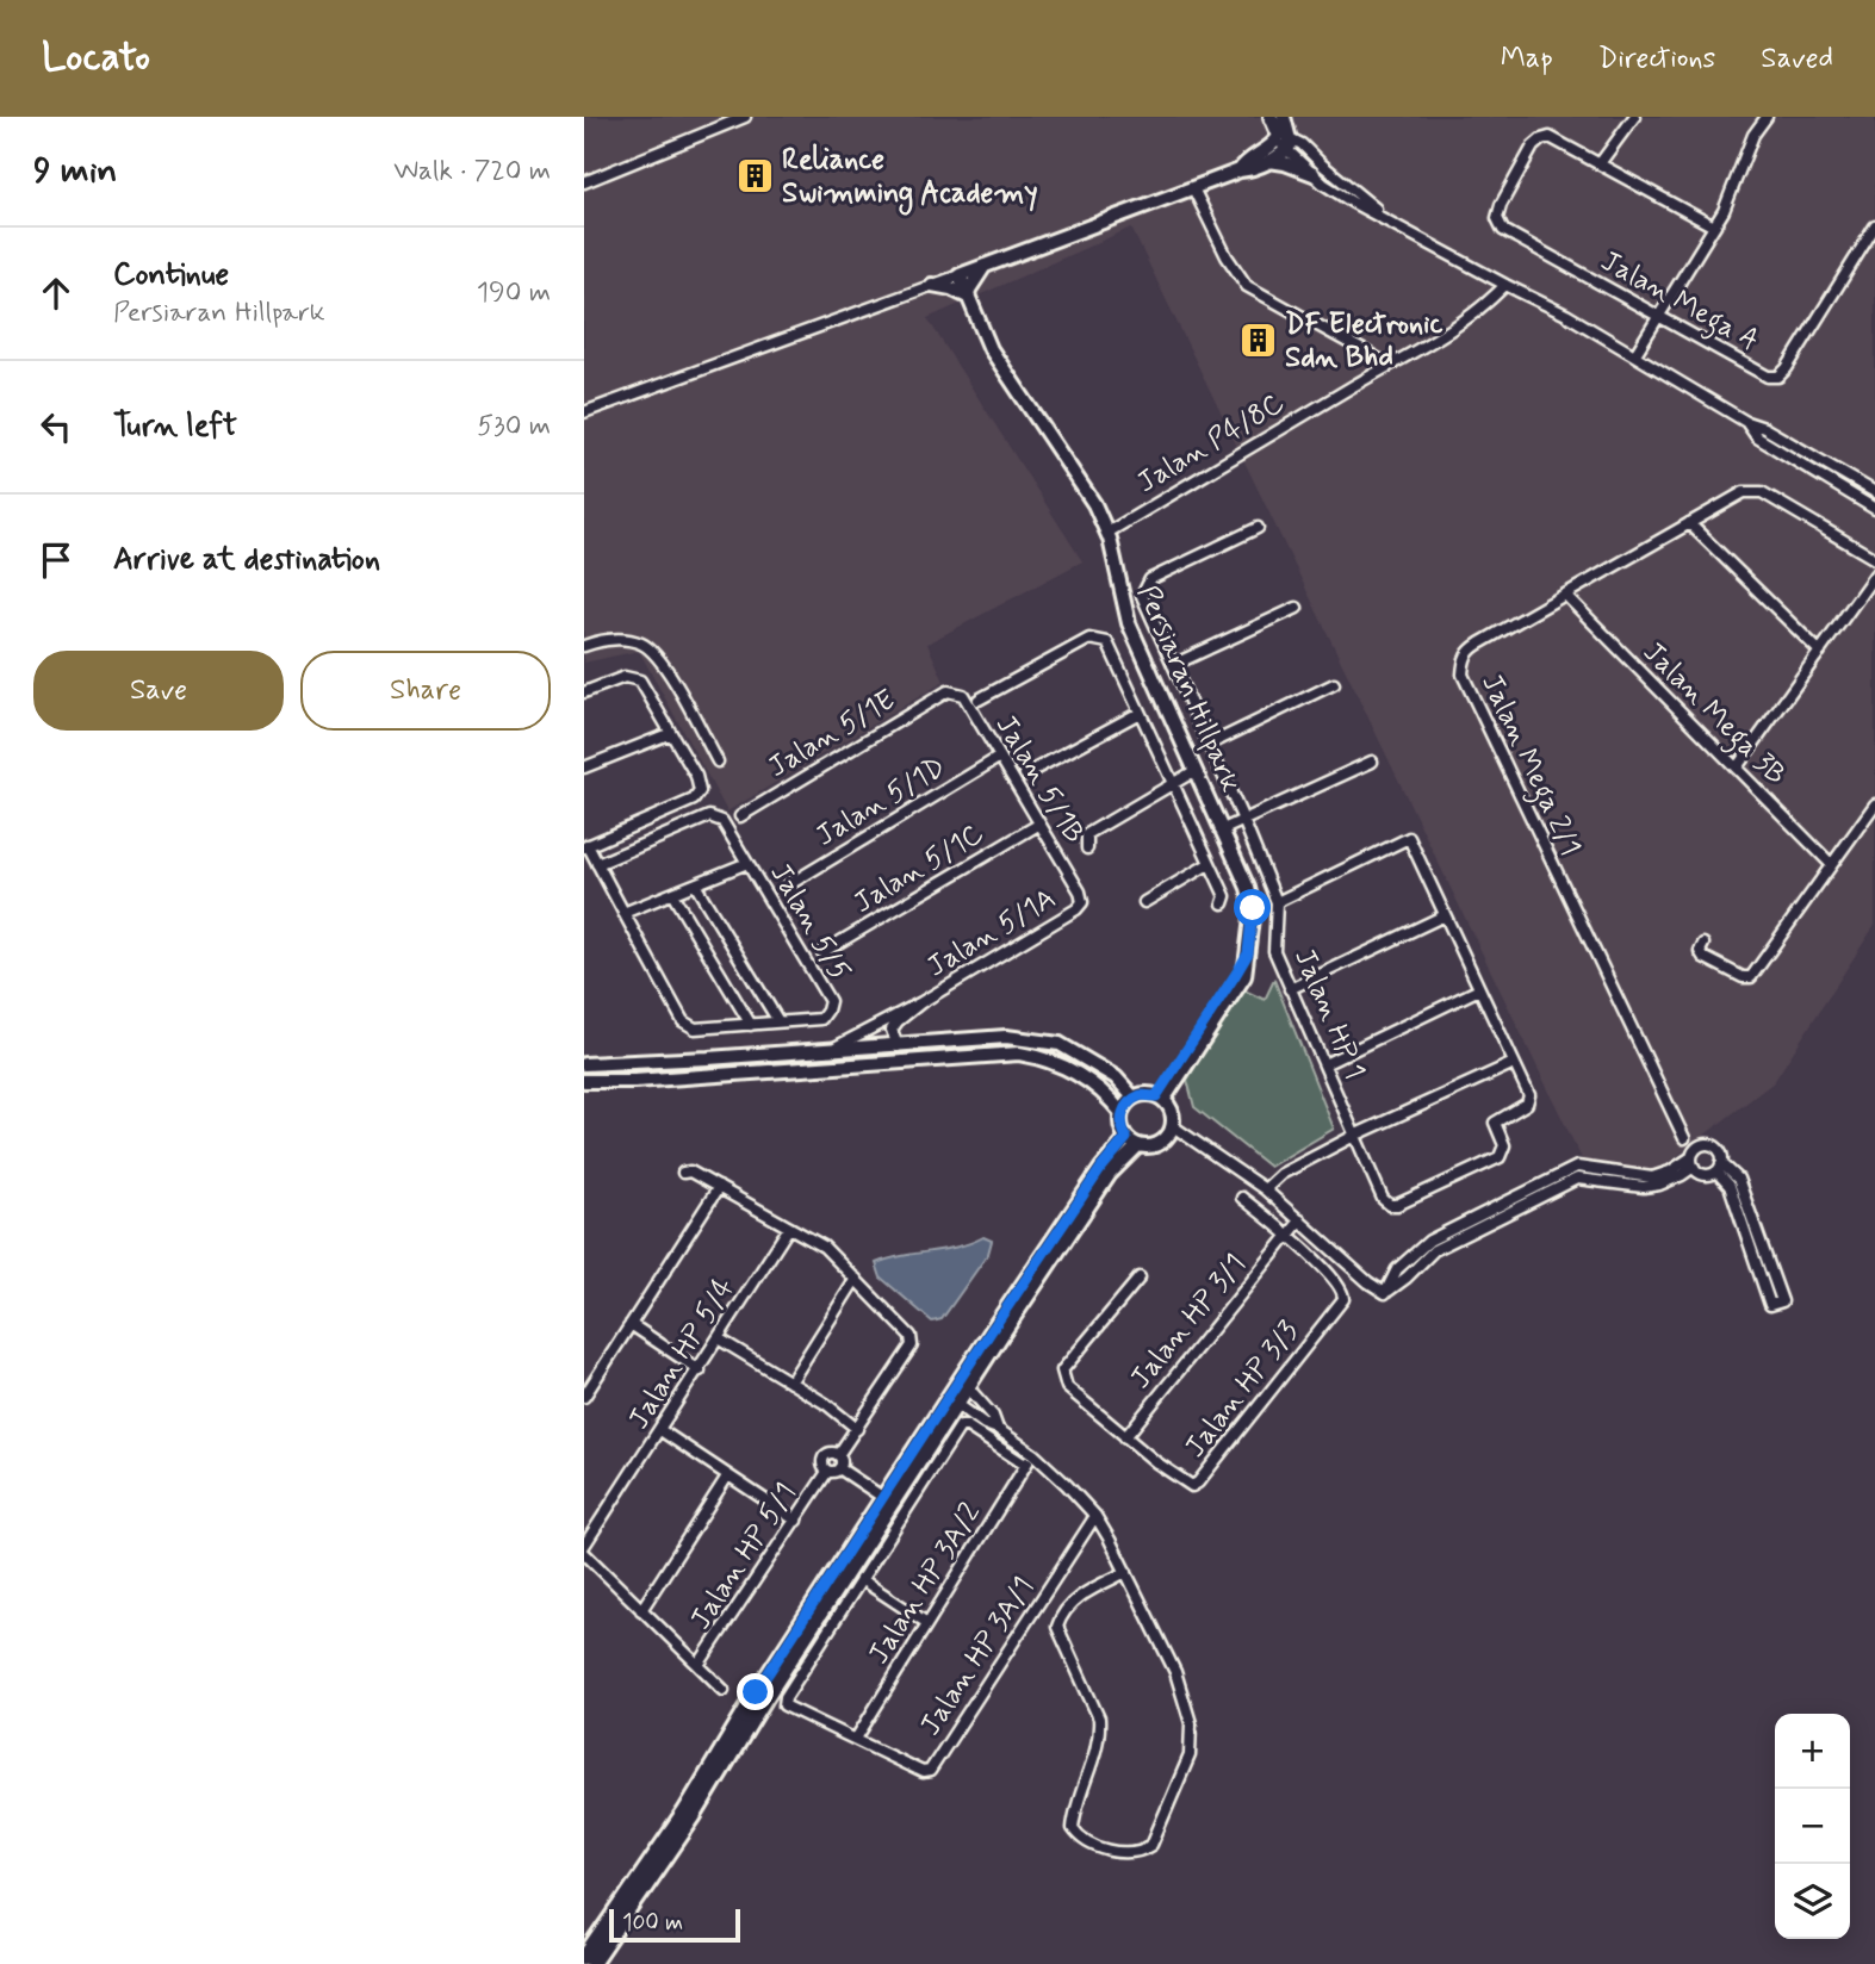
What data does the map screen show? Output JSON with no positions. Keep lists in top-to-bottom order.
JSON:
{
  "streets": {
    "street": [
      "Jalan Mega A",
      "Jalan P4/8C",
      "Persiaran Hillpark",
      "Jalan Mega 3B",
      "Jalan 5/1E",
      "Jalan Mega 2/1",
      "Jalan 5/1B",
      "Jalan 5/1D",
      "Jalan 5/1C",
      "Jalan 5/5",
      "Jalan 5/1A",
      "Jalan HP 1",
      "Jalan HP 3/1",
      "Jalan HP 5/4",
      "Jalan HP 3/3",
      "Jalan HP 5/1",
      "Jalan HP 3A/2",
      "Jalan HP 3A/1"
    ]
  },
  "crossings": [
    ["Jalan P4/8C", "Persiaran Hillpark"],
    ["Jalan Mega 3B", "Jalan Mega 2/1"],
    ["Jalan 5/1E", "Jalan 5/1B"],
    ["Jalan 5/1B", "Jalan 5/1D"],
    ["Jalan 5/1B", "Jalan 5/1C"],
    ["Jalan 5/1B", "Jalan 5/1A"],
    ["Jalan HP 3/1", "Jalan HP 3/3"],
    ["Jalan HP 3A/2", "Jalan HP 3A/1"]
  ],
  "places": {
    "building": ["Reliance Swimming Academy", "DF Electronic Sdn Bhd"]
  },
  "scale_bar": "100 m",
  "page": {
    "header": "Locato",
    "nav": ["Map", "Directions", "Saved"],
    "heading": ["9 min", "Walk · 720 m"],
    "list": [
      ["Continue", "Persiaran Hillpark", "190 m"],
      ["Turn left", "530 m"],
      "Arrive at destination"
    ],
    "buttons": ["Save", "Share"],
    "map_buttons": ["+", "−"],
    "scale": "100 m"
  }
}
